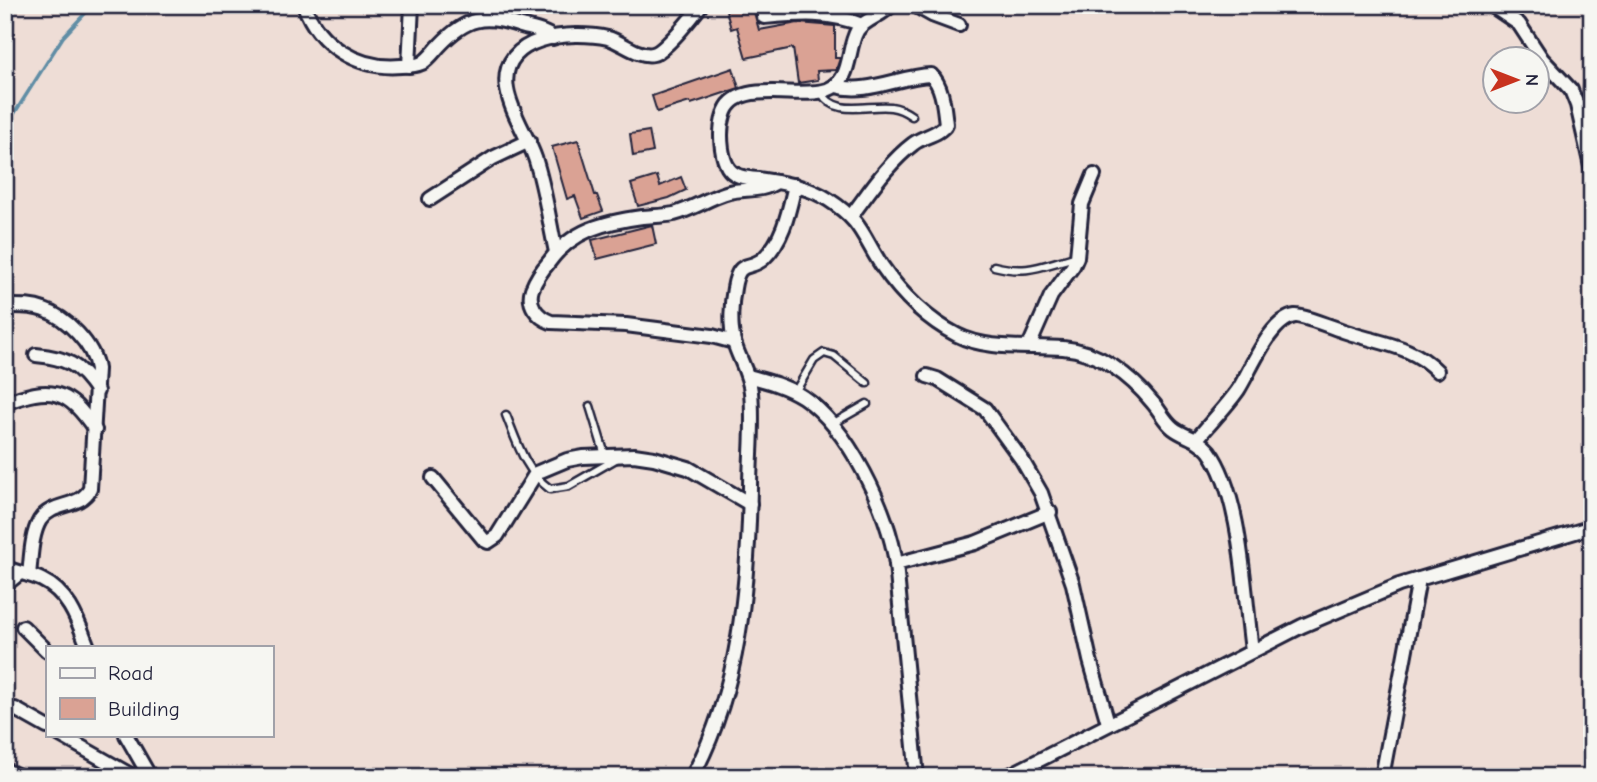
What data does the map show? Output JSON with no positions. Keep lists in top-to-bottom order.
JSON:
{
  "legend": ["Road", "Building"],
  "north": "right"
}
